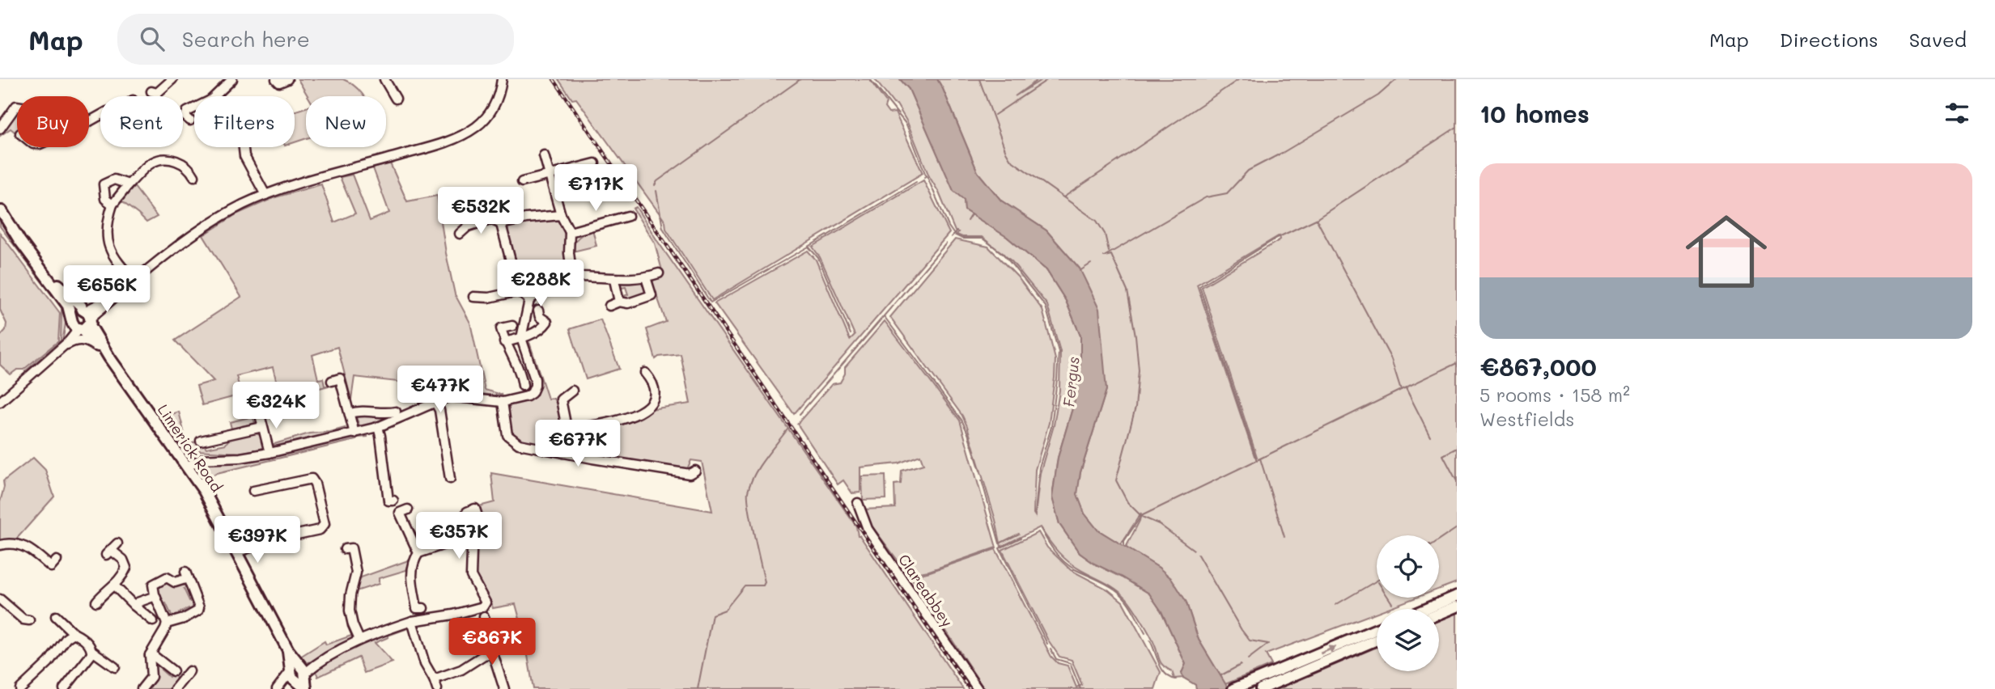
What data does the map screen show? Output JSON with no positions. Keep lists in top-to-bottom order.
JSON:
{
  "streets": {
    "main road": ["Limerick Road"],
    "street": ["Clareabbey"]
  },
  "water": ["Fergus"],
  "page": {
    "header": "Map",
    "search": "Search here",
    "nav": ["Map", "Directions", "Saved"],
    "heading": "10 homes",
    "chip": [
      "Buy",
      "Rent",
      "Filters",
      "New"
    ],
    "list": [
      {
        "name": "€867,000",
        "note": "5 rooms · 158 m² · Westfields"
      }
    ],
    "price": [
      "€717K",
      "€532K",
      "€288K",
      "€656K",
      "€477K",
      "€324K",
      "€677K",
      "€357K",
      "€397K",
      "€867K"
    ]
  }
}
